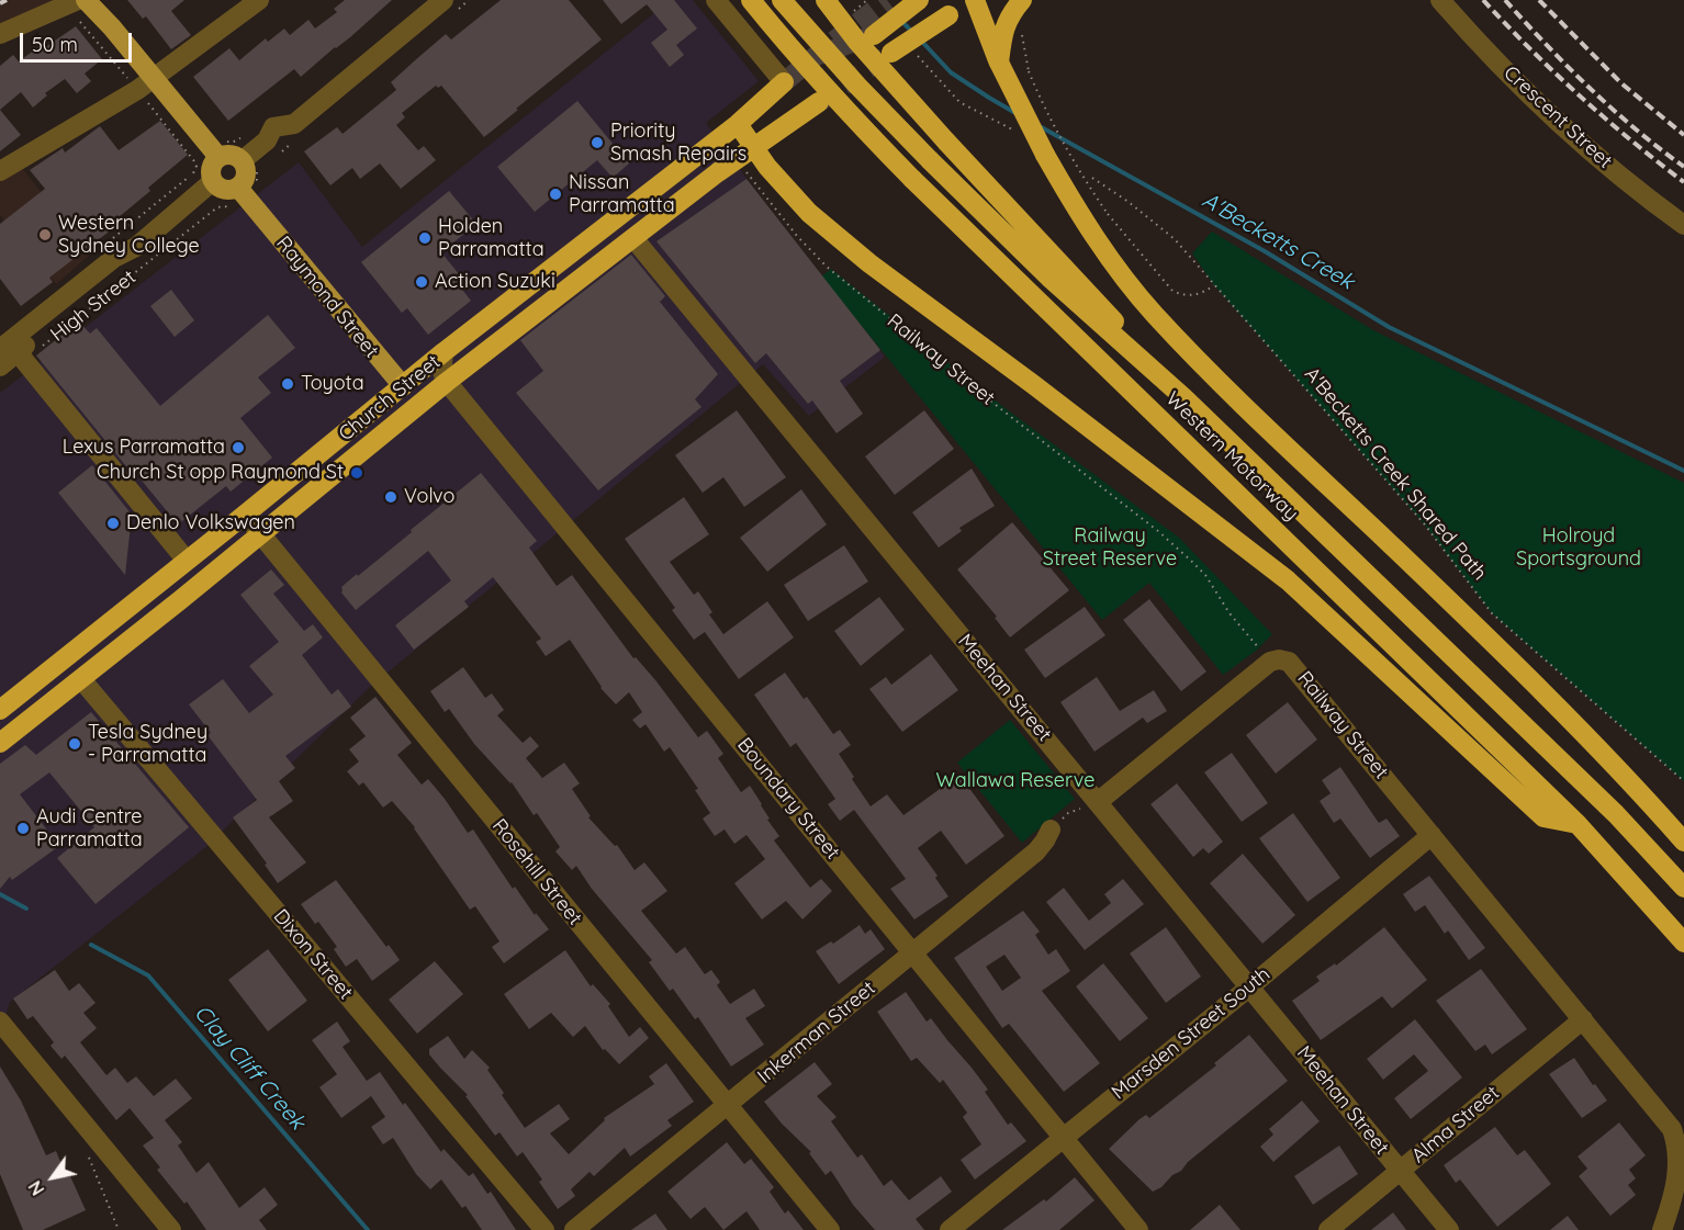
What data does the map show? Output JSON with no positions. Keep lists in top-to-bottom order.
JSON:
{
  "streets": {
    "highway": ["Church Street", "Western Motorway"],
    "main road": ["Raymond Street"],
    "street": [
      "Crescent Street",
      "High Street",
      "Railway Street",
      "Meehan Street",
      "Boundary Street",
      "Rosehill Street",
      "Dixon Street",
      "Inkerman Street",
      "Marsden Street South",
      "Alma Street"
    ],
    "path": ["A'Becketts Creek Shared Path"]
  },
  "crossings": [
    ["Raymond Street", "Church Street"],
    ["Railway Street", "Marsden Street South"],
    ["Railway Street", "Alma Street"],
    ["Church Street", "Meehan Street"],
    ["Church Street", "Boundary Street"],
    ["Church Street", "Rosehill Street"],
    ["Church Street", "Dixon Street"],
    ["Meehan Street", "Marsden Street South"],
    ["Meehan Street", "Alma Street"],
    ["Boundary Street", "Inkerman Street"],
    ["Boundary Street", "Marsden Street South"],
    ["Rosehill Street", "Inkerman Street"]
  ],
  "water": ["A'Becketts Creek", "Clay Cliff Creek"],
  "parks": ["Railway Street Reserve", "Holroyd Sportsground", "Wallawa Reserve"],
  "places": [
    "Priority Smash Repairs",
    "Nissan Parramatta",
    "Western Sydney College",
    "Holden Parramatta",
    "Action Suzuki",
    "Toyota",
    "Lexus Parramatta",
    "Church St opp Raymond St",
    "Volvo",
    "Denlo Volkswagen",
    "Tesla Sydney - Parramatta",
    "Audi Centre Parramatta"
  ],
  "scale_bar": "50 m",
  "north": "bottom left"
}
